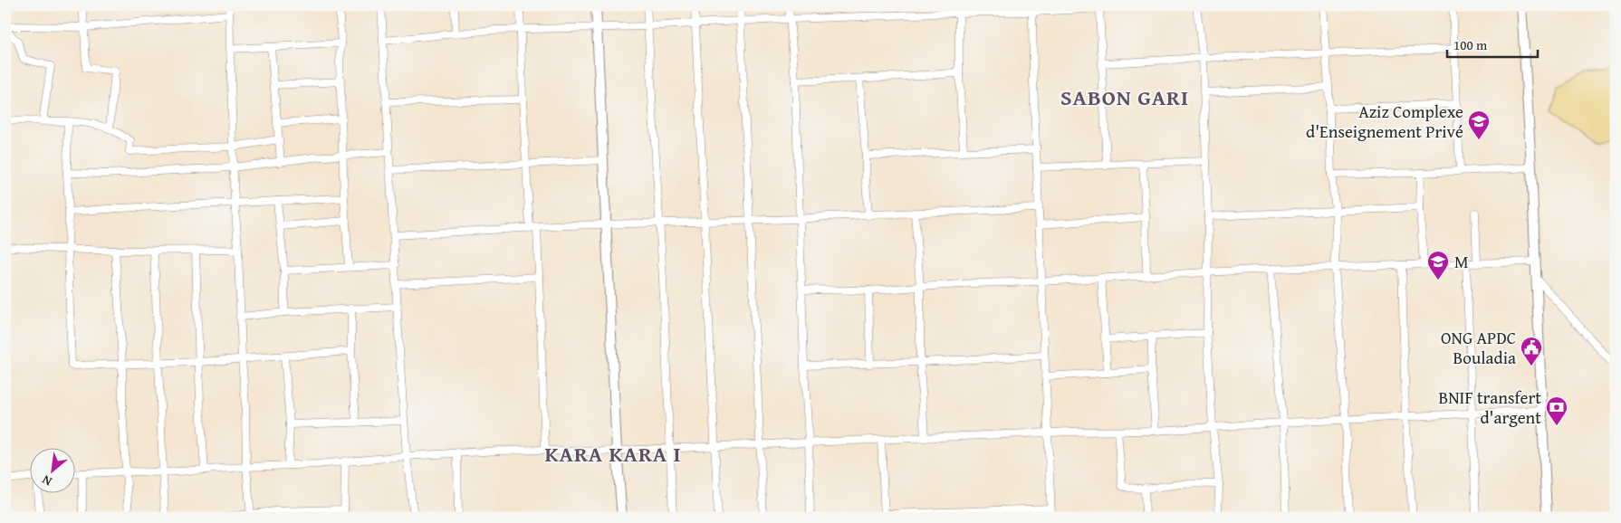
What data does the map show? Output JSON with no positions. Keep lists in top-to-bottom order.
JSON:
{
  "districts": ["SABON GARI", "KARA KARA I"],
  "places": {
    "school or university": ["Aziz Complexe d'Enseignement Privé", "M"],
    "public building": ["ONG APDC Bouladia"],
    "bank": ["BNIF transfert d'argent"]
  },
  "scale_bar": "100 m",
  "north": "bottom left"
}
